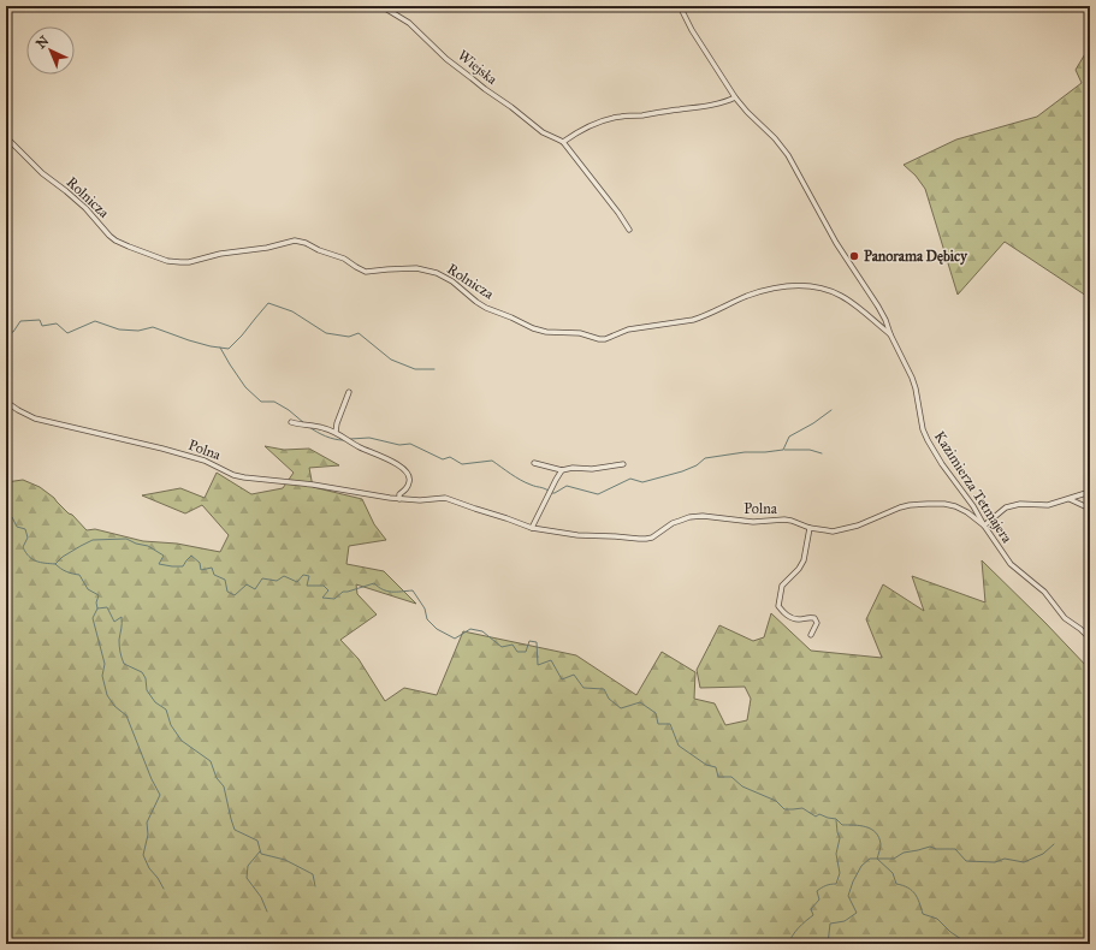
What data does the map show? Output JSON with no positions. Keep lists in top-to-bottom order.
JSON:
{
  "streets": {
    "street": [
      "Wiejska",
      "Rolnicza",
      "Polna",
      "Kazimierza Tetmajera"
    ]
  },
  "crossings": [
    ["Rolnicza", "Kazimierza Tetmajera"],
    ["Polna", "Kazimierza Tetmajera"]
  ],
  "places": ["Panorama Dębicy"],
  "north": "top left"
}
